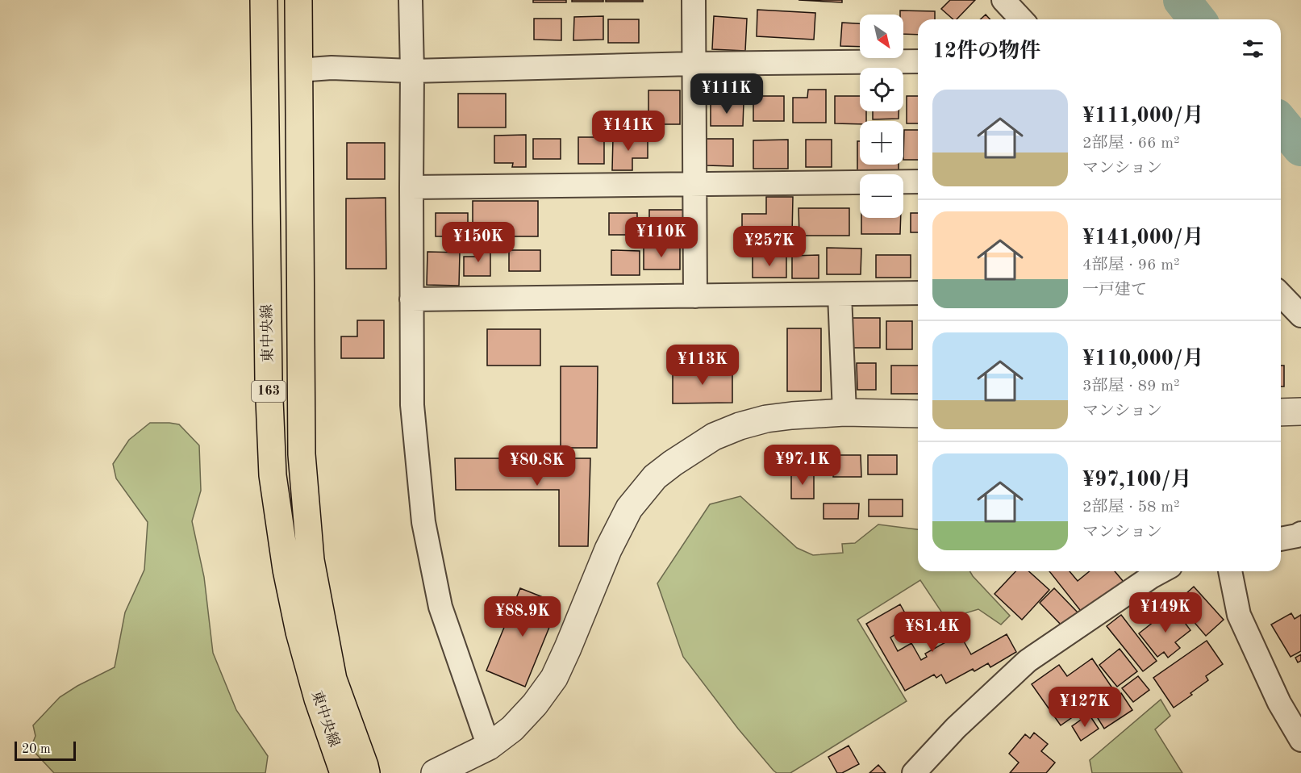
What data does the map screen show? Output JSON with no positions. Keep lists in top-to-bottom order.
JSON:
{
  "streets": {
    "highway": ["東中央線", "163"]
  },
  "scale_bar": "20 m",
  "north": "bottom right",
  "page": {
    "map_buttons": ["+", "−"],
    "heading": "12件の物件",
    "price": [
      "¥111K",
      "¥141K",
      "¥110K",
      "¥150K",
      "¥257K",
      "¥113K",
      "¥97.1K",
      "¥80.8K",
      "¥149K",
      "¥88.9K",
      "¥81.4K",
      "¥127K"
    ],
    "list": [
      {
        "name": "¥111,000/月",
        "note": "2部屋 · 66 m² · マンション"
      },
      {
        "name": "¥141,000/月",
        "note": "4部屋 · 96 m² · 一戸建て"
      },
      {
        "name": "¥110,000/月",
        "note": "3部屋 · 89 m² · マンション"
      },
      {
        "name": "¥97,100/月",
        "note": "2部屋 · 58 m² · マンション"
      }
    ],
    "scale": "20 m"
  }
}
